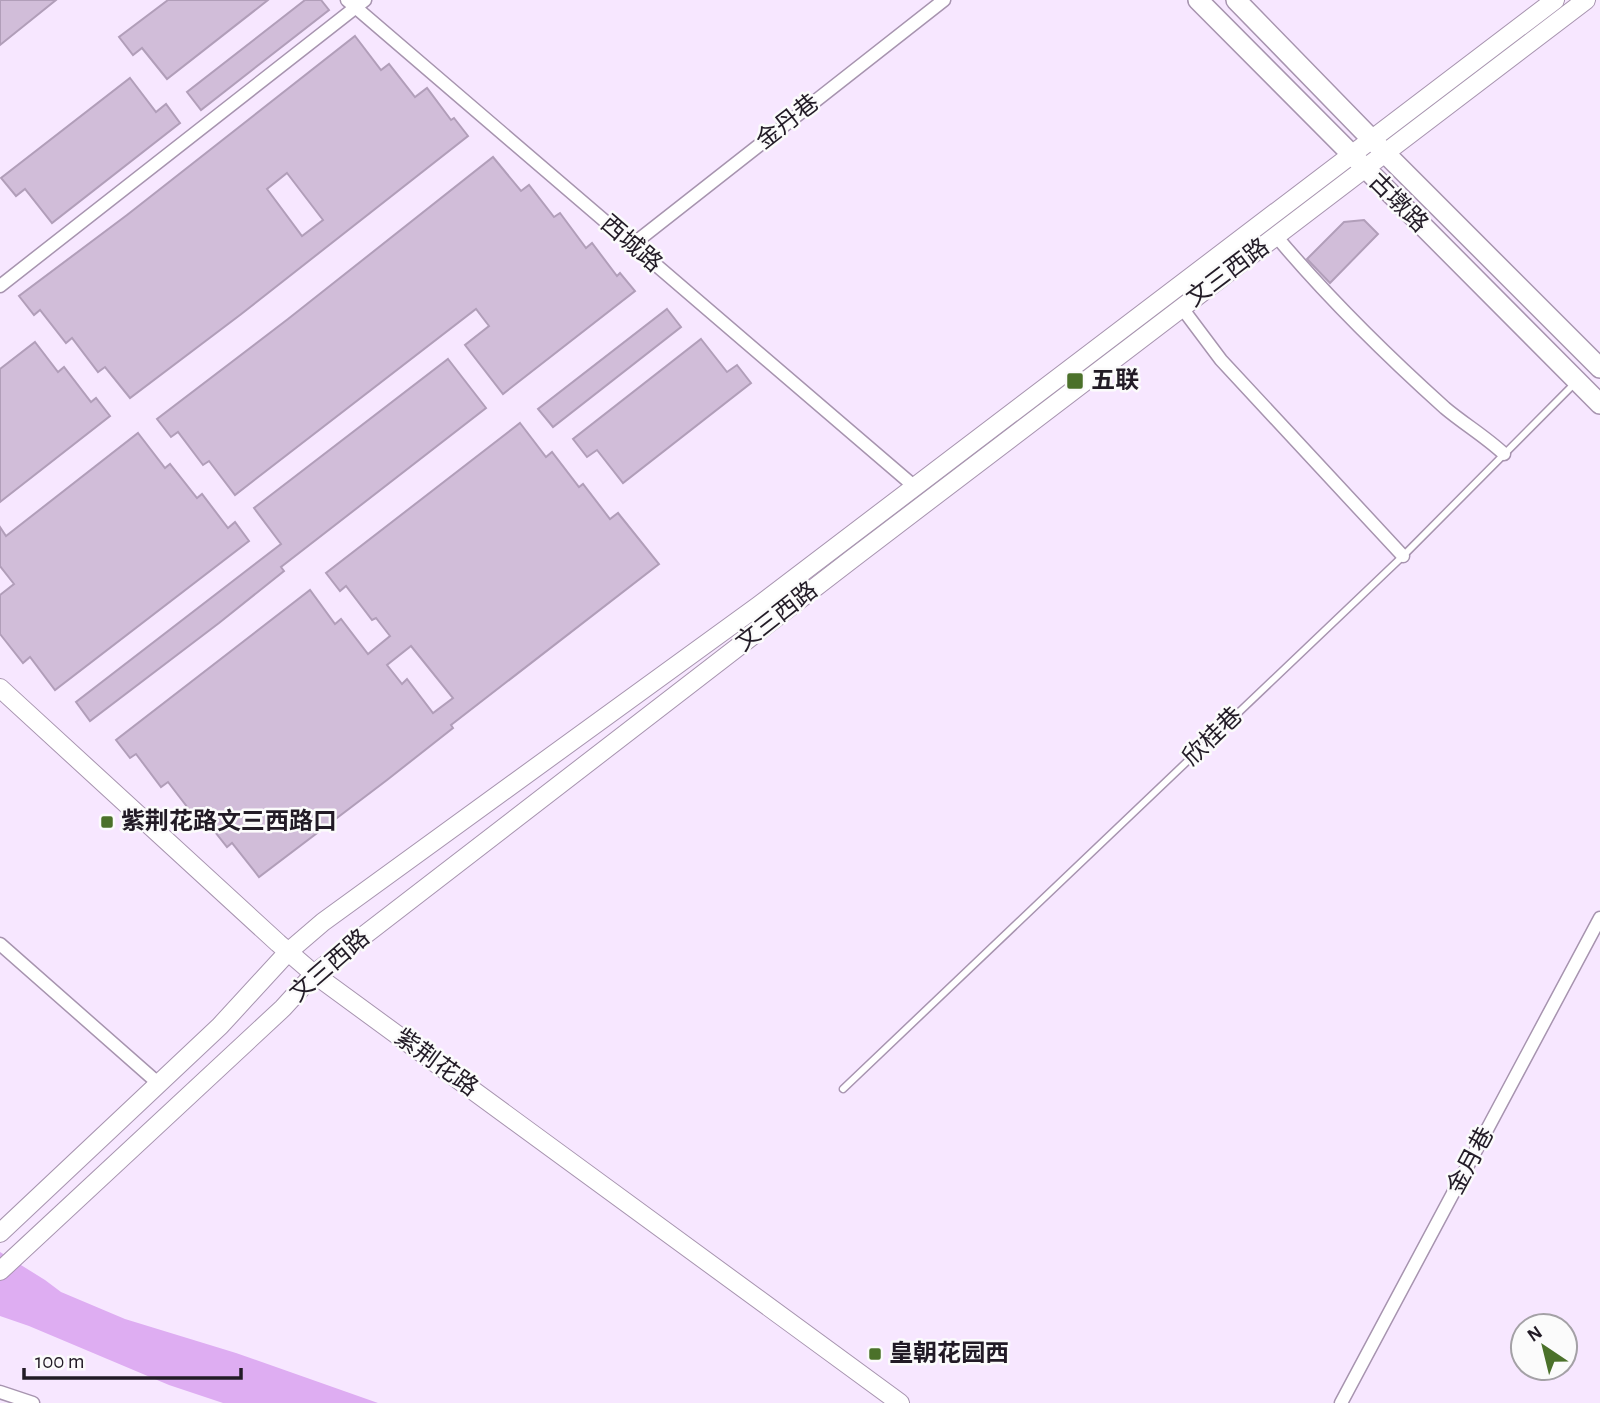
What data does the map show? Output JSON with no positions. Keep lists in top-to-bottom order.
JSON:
{
  "streets": {
    "main road": ["古墩路", "文三西路", "紫荆花路"],
    "street": ["金丹巷", "西城路", "金月巷"],
    "lane": ["欣桂巷"]
  },
  "crossings": [
    ["金丹巷", "西城路"],
    ["古墩路", "文三西路"],
    ["古墩路", "欣桂巷"],
    ["西城路", "文三西路"],
    ["文三西路", "紫荆花路"]
  ],
  "places": {
    "transit": ["五联", "紫荆花路文三西路口", "皇朝花园西"]
  },
  "scale_bar": "100 m",
  "north": "top left"
}
